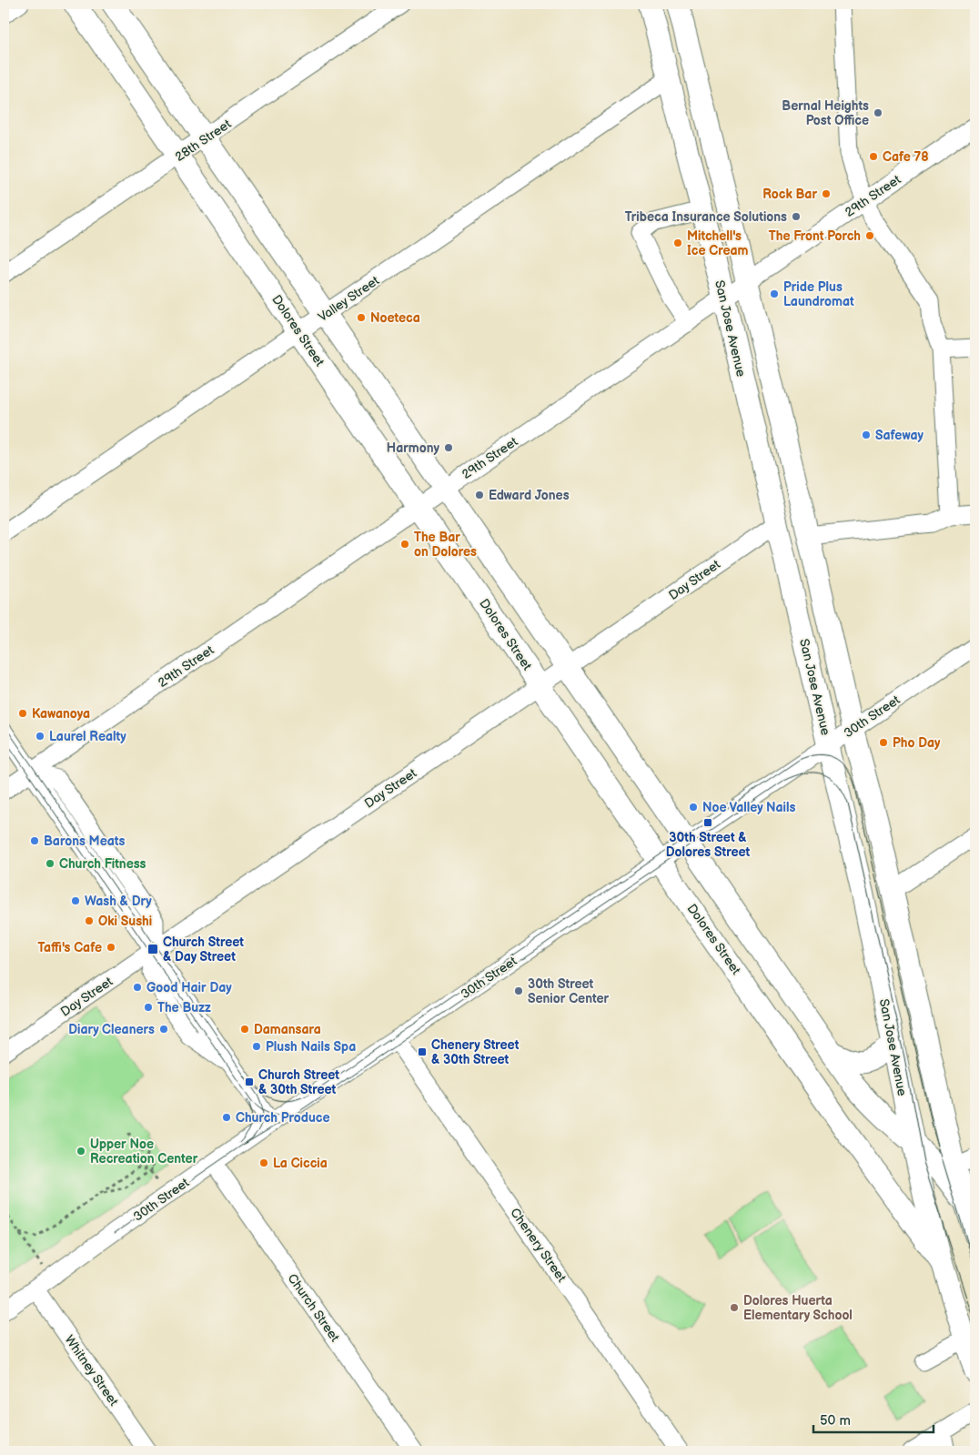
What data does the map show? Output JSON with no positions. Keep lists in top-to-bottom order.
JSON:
{
  "streets": {
    "main road": ["San Jose Avenue", "Dolores Street"],
    "street": [
      "28th Street",
      "29th Street",
      "Valley Street",
      "Day Street",
      "30th Street",
      "Chenery Street",
      "Church Street",
      "Whitney Street"
    ]
  },
  "crossings": [
    ["28th Street", "Dolores Street"],
    ["29th Street", "San Jose Avenue"],
    ["29th Street", "Dolores Street"],
    ["Valley Street", "San Jose Avenue"],
    ["Valley Street", "Dolores Street"],
    ["San Jose Avenue", "Dolores Street"],
    ["San Jose Avenue", "Day Street"],
    ["San Jose Avenue", "30th Street"],
    ["Dolores Street", "Day Street"],
    ["Dolores Street", "30th Street"],
    ["30th Street", "Chenery Street"],
    ["30th Street", "Church Street"],
    ["30th Street", "Whitney Street"]
  ],
  "places": {
    "other": [
      "Bernal Heights Post Office",
      "Cafe 78",
      "Rock Bar",
      "Tribeca Insurance Solutions",
      "The Front Porch",
      "Mitchell's Ice Cream",
      "Pride Plus Laundromat",
      "Noeteca",
      "Safeway",
      "Harmony",
      "Edward Jones",
      "The Bar on Dolores",
      "Kawanoya",
      "Laurel Realty",
      "Pho Day",
      "Noe Valley Nails",
      "Barons Meats",
      "Church Fitness",
      "Wash & Dry",
      "Oki Sushi",
      "Taffi's Cafe",
      "Good Hair Day",
      "30th Street Senior Center",
      "The Buzz",
      "Diary Cleaners",
      "Damansara",
      "Plush Nails Spa",
      "Church Produce",
      "Upper Noe Recreation Center",
      "La Ciccia",
      "Dolores Huerta Elementary School"
    ],
    "transit": [
      "30th Street & Dolores Street",
      "Church Street & Day Street",
      "Chenery Street & 30th Street",
      "Church Street & 30th Street"
    ]
  },
  "scale_bar": "50 m"
}
